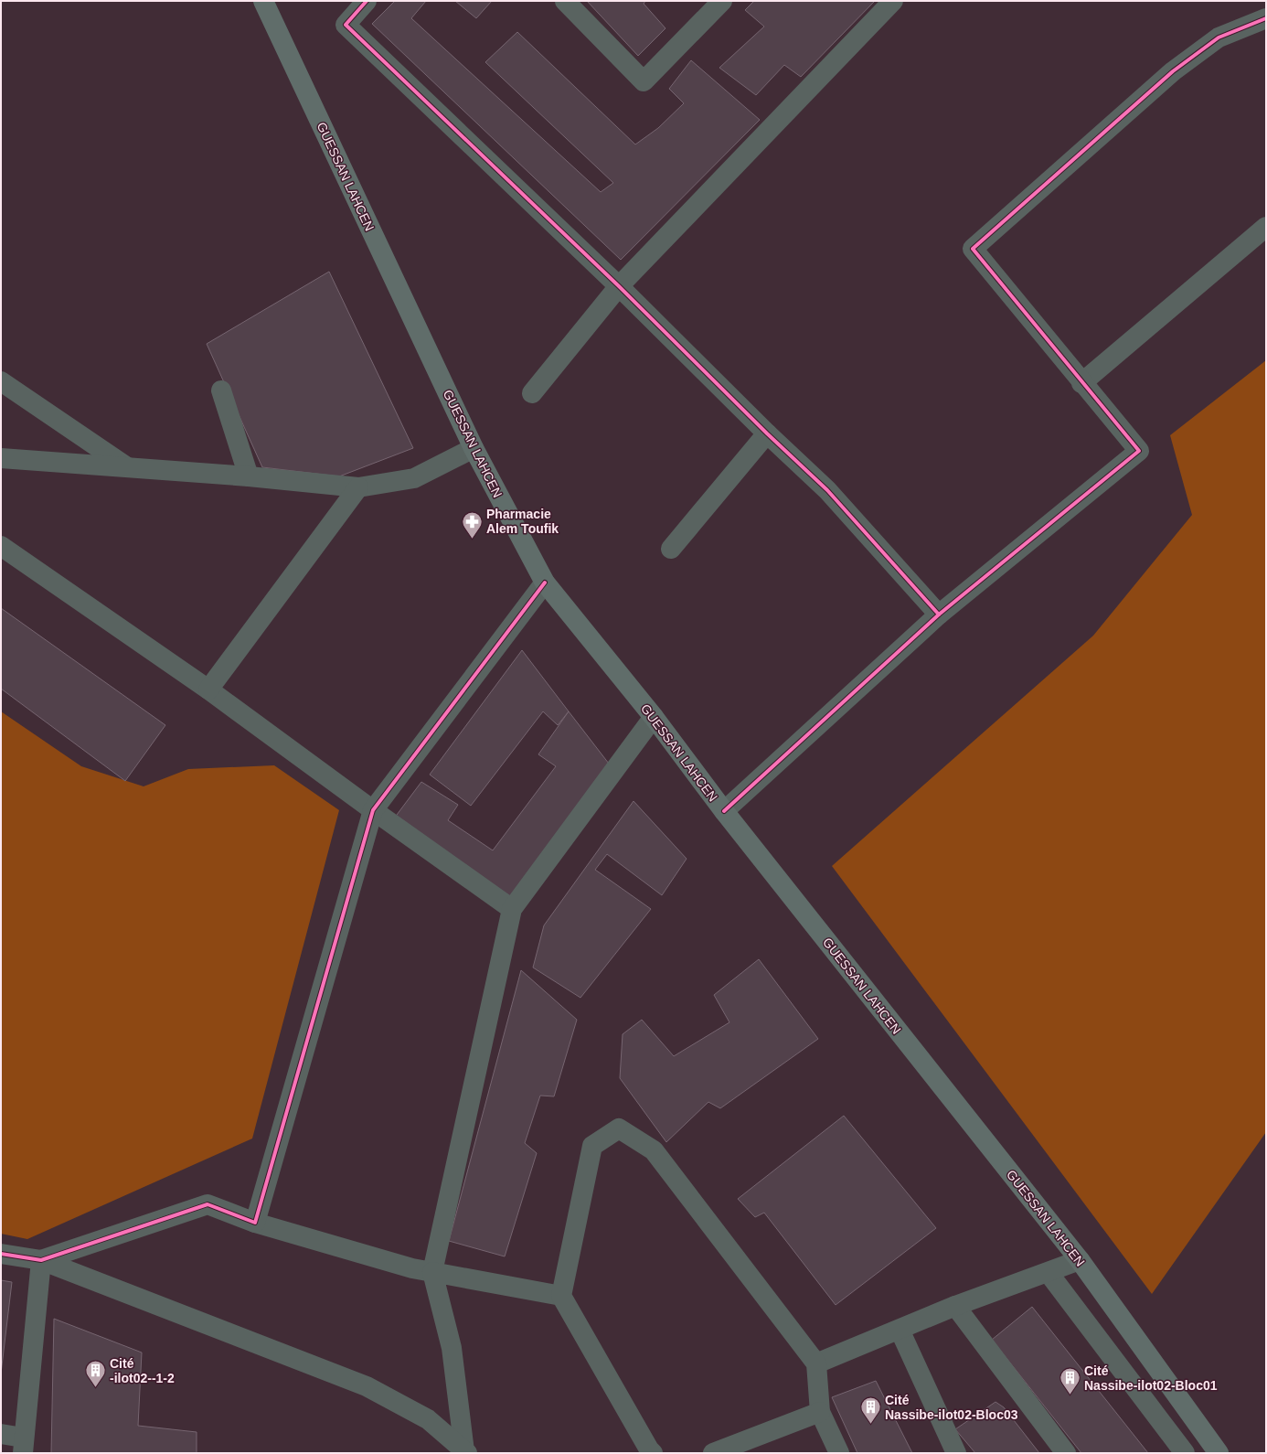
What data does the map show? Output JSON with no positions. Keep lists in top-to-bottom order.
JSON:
{
  "streets": {
    "main road": ["GUESSAN LAHCEN"]
  },
  "places": {
    "pharmacy": ["Pharmacie Alem Toufik"],
    "building": ["Cité -ilot02--1-2", "Cité Nassibe-ilot02-Bloc01", "Cité Nassibe-ilot02-Bloc03"]
  }
}
